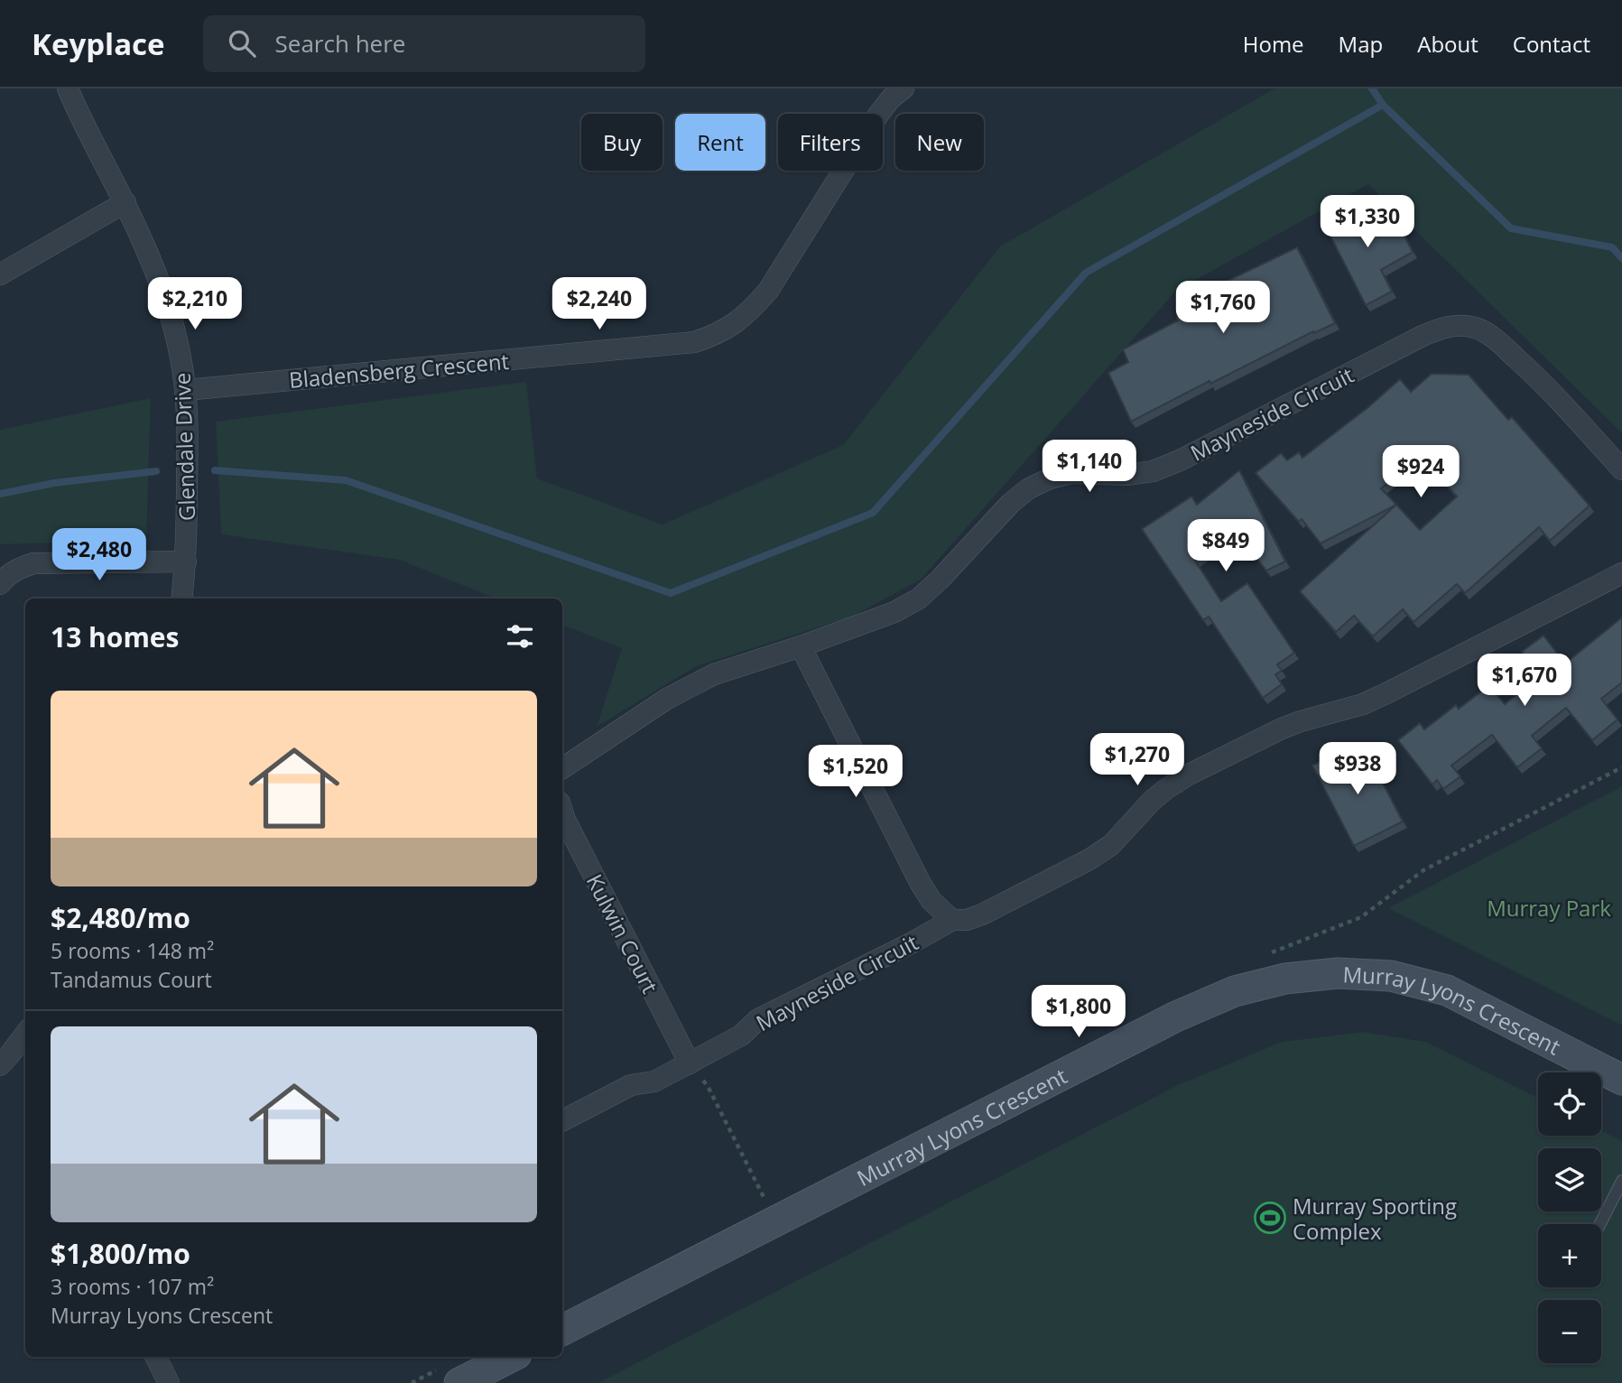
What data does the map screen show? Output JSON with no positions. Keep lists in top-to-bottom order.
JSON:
{
  "streets": {
    "street": [
      "Bladensberg Crescent",
      "Mayneside Circuit",
      "Glendale Drive",
      "Kulwin Court",
      "Murray Lyons Crescent"
    ]
  },
  "crossings": [
    ["Bladensberg Crescent", "Glendale Drive"],
    ["Mayneside Circuit", "Kulwin Court"]
  ],
  "parks": ["Murray Park"],
  "places": {
    "sports": ["Murray Sporting Complex"]
  },
  "page": {
    "header": "Keyplace",
    "search": "Search here",
    "nav": [
      "Home",
      "Map",
      "About",
      "Contact"
    ],
    "chip": [
      "Buy",
      "Rent",
      "Filters",
      "New"
    ],
    "price": [
      "$1,330",
      "$2,210",
      "$2,240",
      "$1,760",
      "$1,140",
      "$924",
      "$849",
      "$2,480",
      "$1,670",
      "$1,270",
      "$938",
      "$1,520",
      "$1,800"
    ],
    "heading": "13 homes",
    "list": [
      {
        "name": "$2,480/mo",
        "note": "5 rooms · 148 m² · Tandamus Court"
      },
      {
        "name": "$1,800/mo",
        "note": "3 rooms · 107 m² · Murray Lyons Crescent"
      }
    ],
    "map_buttons": ["+", "−"]
  }
}
